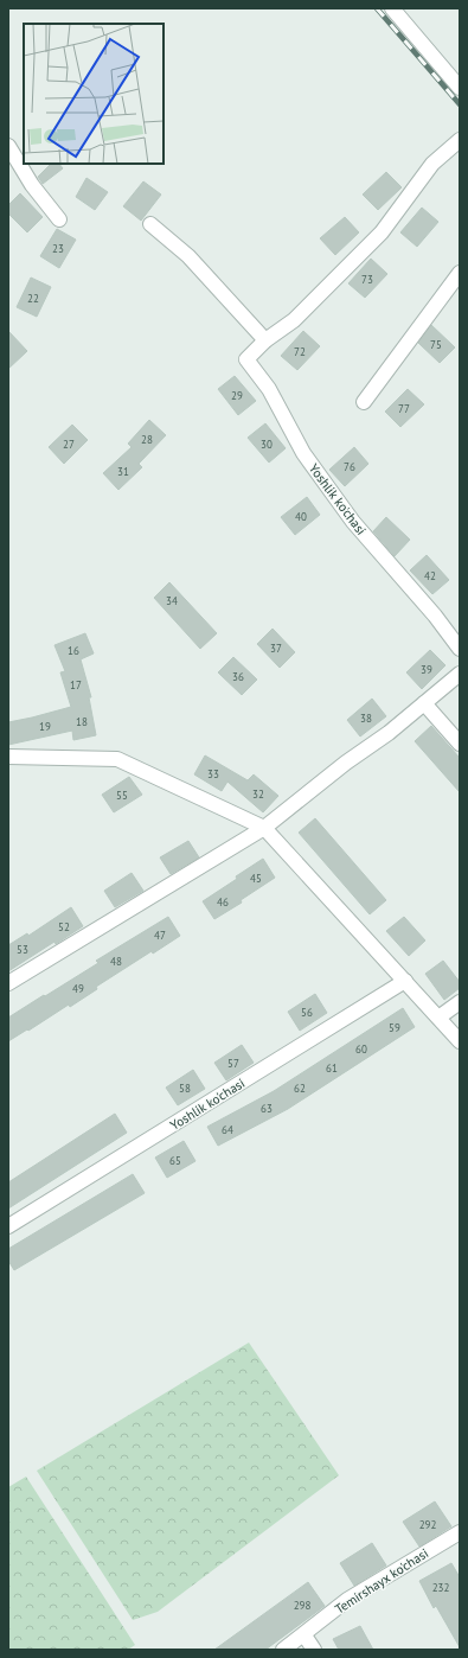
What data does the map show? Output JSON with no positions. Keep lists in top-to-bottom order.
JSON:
{
  "streets": {
    "street": ["Yoshlik ko'chasi", "Temirshayx ko'chasi"]
  },
  "house_numbers": [
    "23",
    "73",
    "22",
    "75",
    "72",
    "29",
    "77",
    "28",
    "27",
    "30",
    "76",
    "31",
    "40",
    "42",
    "34",
    "37",
    "16",
    "39",
    "36",
    "17",
    "38",
    "18",
    "19",
    "33",
    "32",
    "55",
    "45",
    "46",
    "52",
    "47",
    "53",
    "48",
    "49",
    "56",
    "59",
    "60",
    "57",
    "61",
    "58",
    "62",
    "63",
    "64",
    "65",
    "292",
    "232",
    "298"
  ]
}
